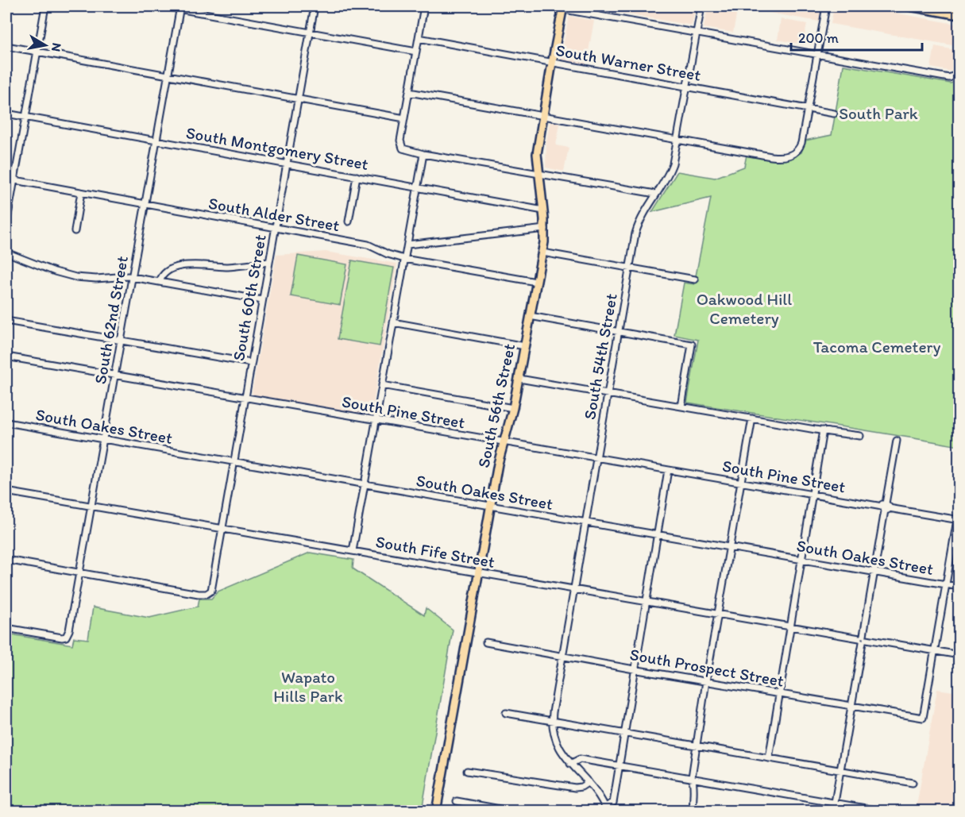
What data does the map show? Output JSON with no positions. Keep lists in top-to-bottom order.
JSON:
{
  "streets": {
    "main road": ["South 56th Street"],
    "street": [
      "South Warner Street",
      "South Montgomery Street",
      "South Alder Street",
      "South 60th Street",
      "South 62nd Street",
      "South 54th Street",
      "South Pine Street",
      "South Oakes Street",
      "South Fife Street",
      "South Prospect Street"
    ]
  },
  "crossings": [
    ["South Warner Street", "South 54th Street"],
    ["South Warner Street", "South 56th Street"],
    ["South Montgomery Street", "South 60th Street"],
    ["South Montgomery Street", "South 62nd Street"],
    ["South Montgomery Street", "South 56th Street"],
    ["South Alder Street", "South 60th Street"],
    ["South Alder Street", "South 62nd Street"],
    ["South Alder Street", "South 56th Street"],
    ["South 60th Street", "South 62nd Street"],
    ["South 60th Street", "South Pine Street"],
    ["South 60th Street", "South Oakes Street"],
    ["South 60th Street", "South Fife Street"],
    ["South 62nd Street", "South Pine Street"],
    ["South 62nd Street", "South Oakes Street"],
    ["South 62nd Street", "South Fife Street"],
    ["South 54th Street", "South Pine Street"],
    ["South 54th Street", "South Oakes Street"],
    ["South 54th Street", "South Fife Street"],
    ["South 54th Street", "South Prospect Street"],
    ["South 56th Street", "South Pine Street"],
    ["South 56th Street", "South Oakes Street"],
    ["South 56th Street", "South Fife Street"],
    ["South Fife Street", "South Prospect Street"]
  ],
  "parks": [
    "South Park",
    "Oakwood Hill Cemetery",
    "Tacoma Cemetery",
    "Wapato Hills Park"
  ],
  "scale_bar": "200 m",
  "north": "right"
}
